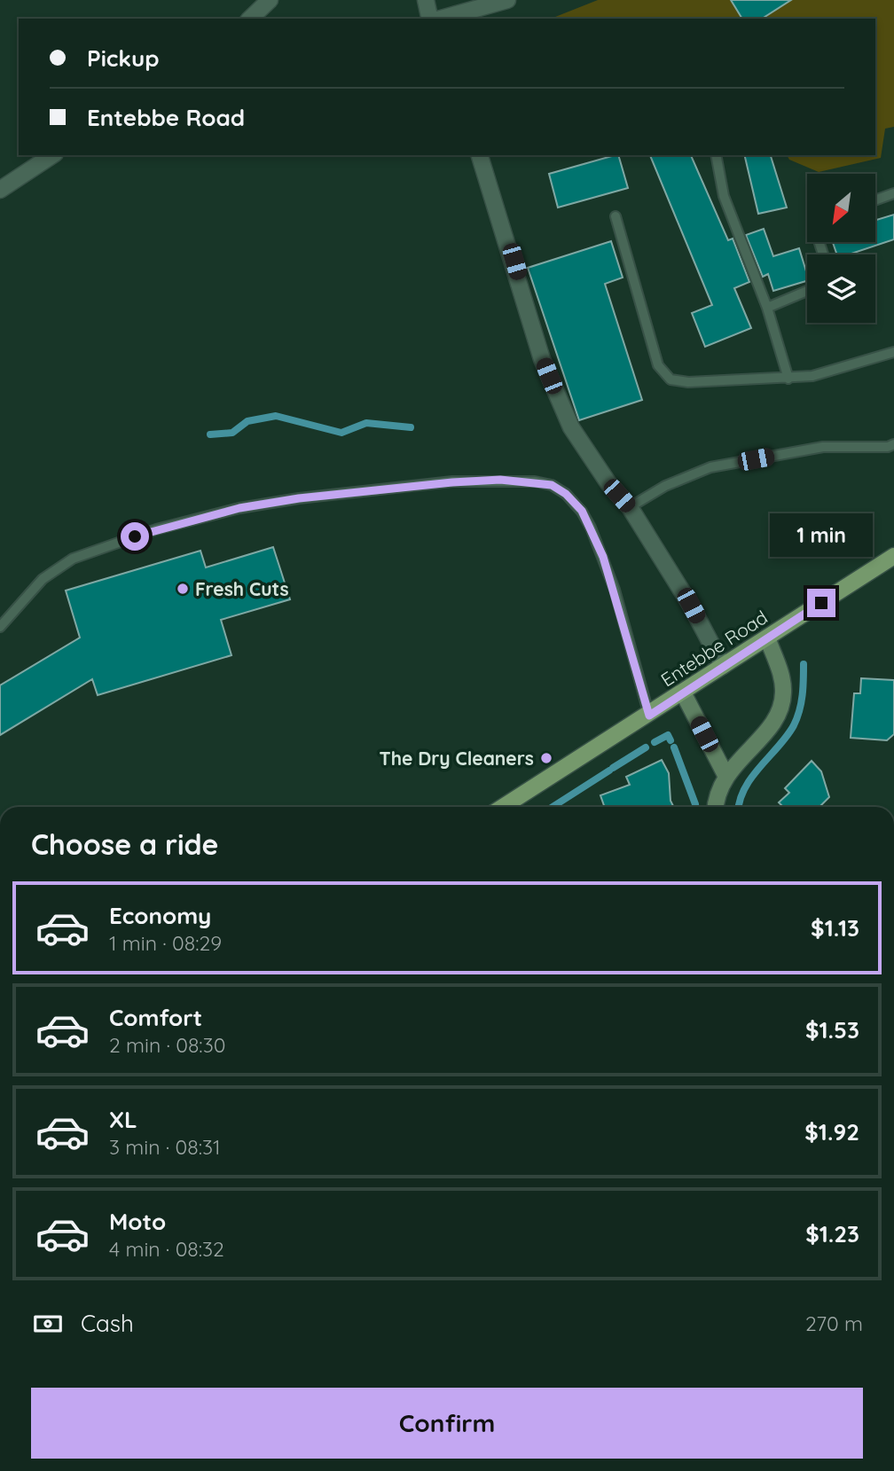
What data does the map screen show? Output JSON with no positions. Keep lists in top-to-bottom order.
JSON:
{
  "streets": {
    "main road": ["Entebbe Road"]
  },
  "places": ["Fresh Cuts", "The Dry Cleaners"],
  "north": "bottom left",
  "page": {
    "banner": ["Pickup", "Entebbe Road"],
    "bubble": "1 min",
    "heading": "Choose a ride",
    "list": [
      {
        "name": "Economy",
        "note": "1 min · 08:29",
        "value": "$1.13"
      },
      {
        "name": "Comfort",
        "note": "2 min · 08:30",
        "value": "$1.53"
      },
      {
        "name": "XL",
        "note": "3 min · 08:31",
        "value": "$1.92"
      },
      {
        "name": "Moto",
        "note": "4 min · 08:32",
        "value": "$1.23"
      }
    ],
    "pay": ["Cash", "270 m"],
    "buttons": "Confirm"
  }
}
